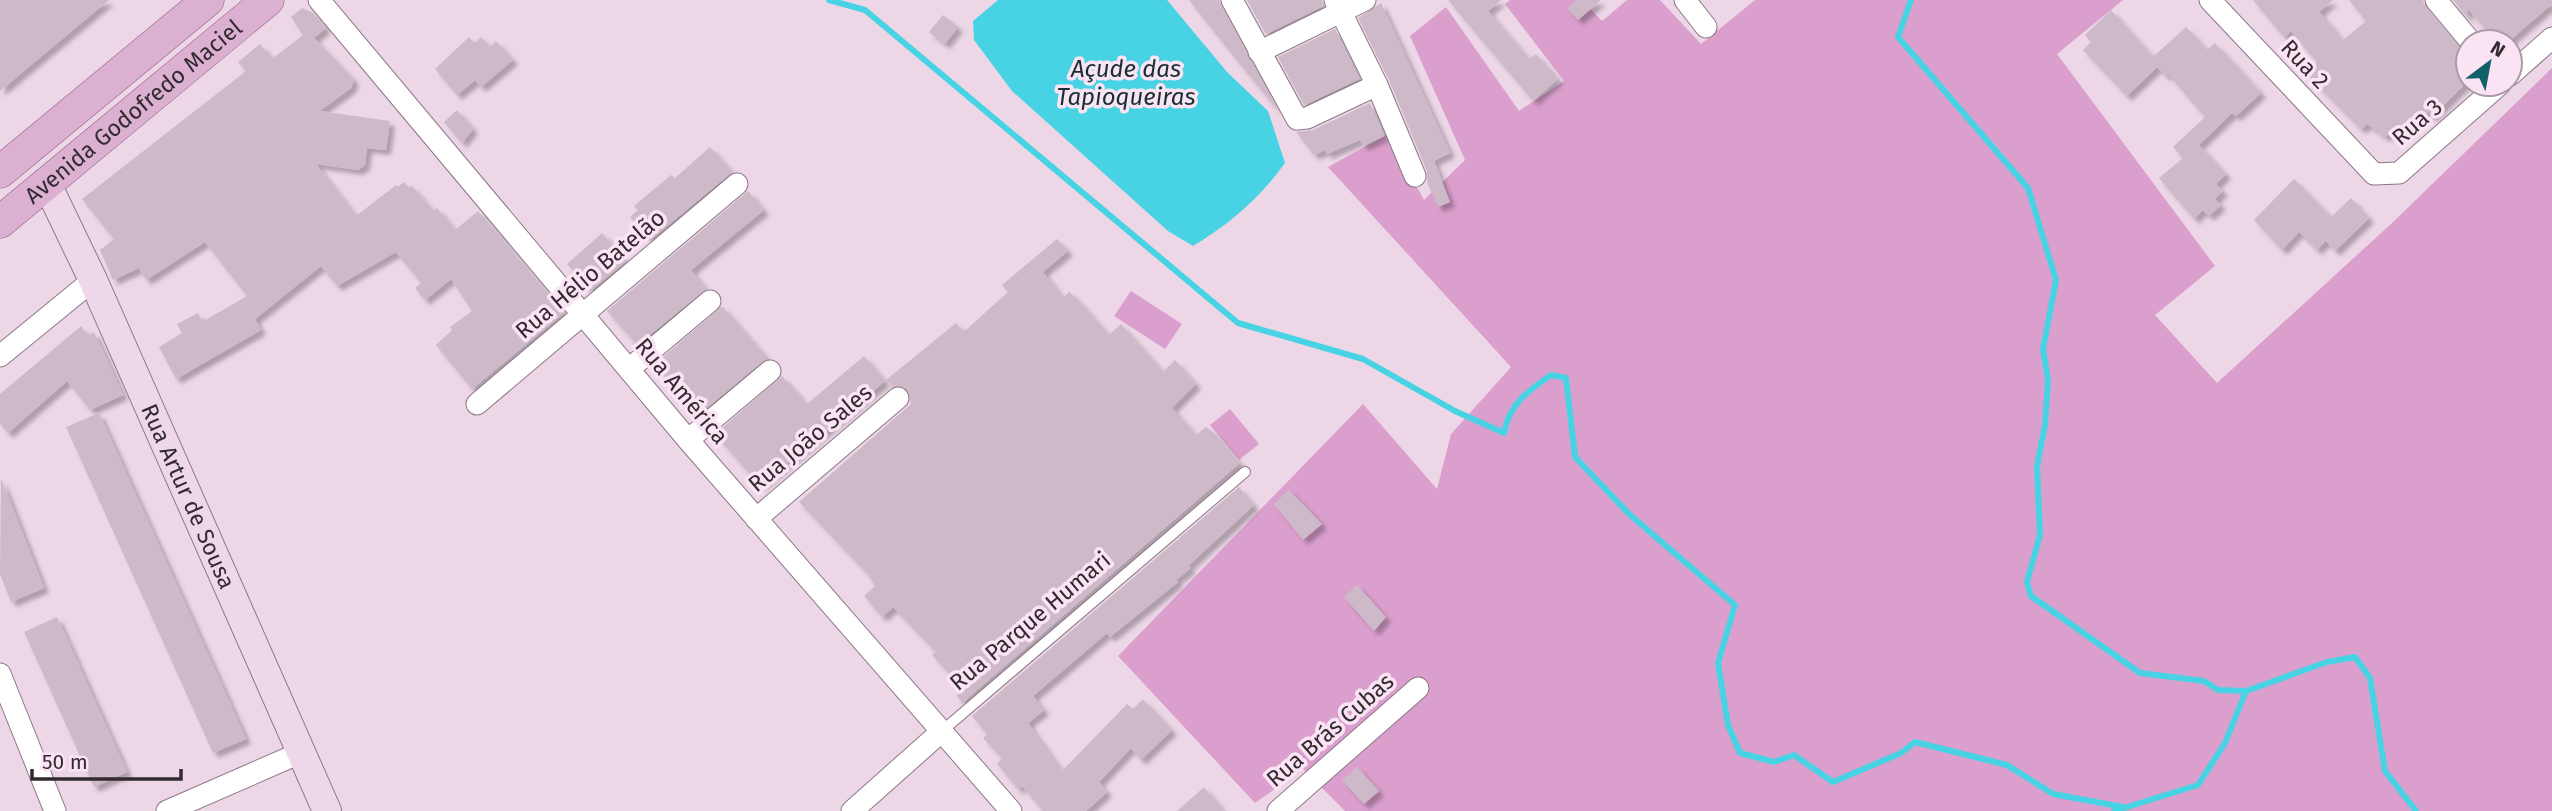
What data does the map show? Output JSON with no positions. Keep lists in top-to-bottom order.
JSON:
{
  "streets": {
    "main road": ["Avenida Godofredo Maciel"],
    "street": [
      "Rua 2",
      "Rua 3",
      "Rua Hélio Batelão",
      "Rua América",
      "Rua João Sales",
      "Rua Artur de Sousa",
      "Rua Parque Humari",
      "Rua Brás Cubas"
    ]
  },
  "crossings": [
    ["Rua 2", "Rua 3"],
    ["Avenida Godofredo Maciel", "Rua Artur de Sousa"],
    ["Rua Hélio Batelão", "Rua América"],
    ["Rua América", "Rua João Sales"],
    ["Rua América", "Rua Parque Humari"]
  ],
  "water": ["Açude das Tapioqueiras"],
  "scale_bar": "50 m",
  "north": "top right"
}
